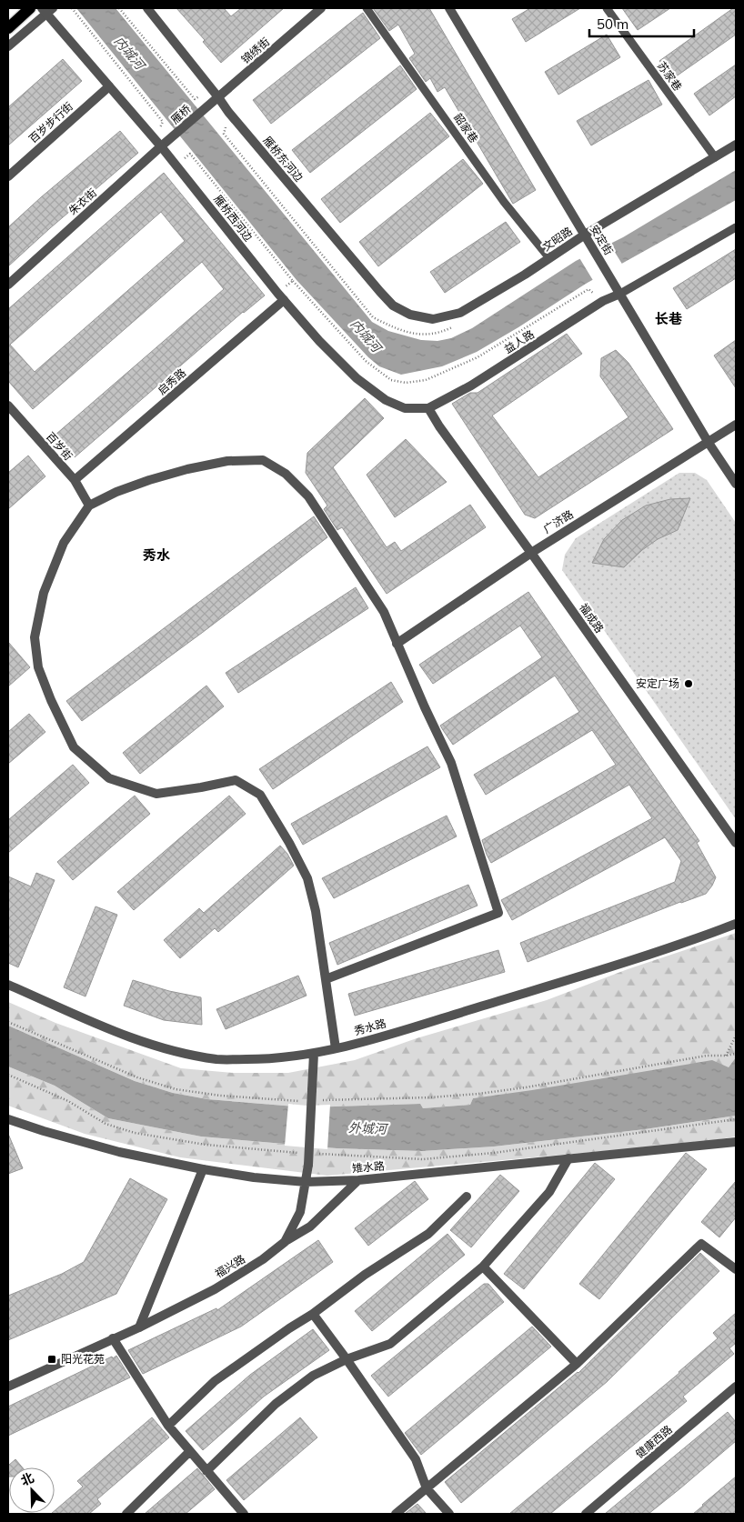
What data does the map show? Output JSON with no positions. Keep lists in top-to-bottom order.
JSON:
{
  "streets": {
    "street": [
      "锦绣街",
      "雁桥",
      "百岁步行街",
      "雁桥东河边",
      "朱衣街",
      "雁桥西河边",
      "文昭路",
      "安定街",
      "益人路",
      "启秀路",
      "百岁街",
      "广济路",
      "福成路",
      "秀水路",
      "雉水路",
      "福兴路",
      "健康西路"
    ],
    "lane": ["苏家巷", "韶家巷"]
  },
  "crossings": [
    ["锦绣街", "雁桥"],
    ["锦绣街", "雁桥东河边"],
    ["苏家巷", "文昭路"],
    ["雁桥", "朱衣街"],
    ["百岁步行街", "雁桥西河边"],
    ["韶家巷", "文昭路"],
    ["雁桥东河边", "文昭路"],
    ["朱衣街", "雁桥西河边"],
    ["雁桥西河边", "益人路"],
    ["雁桥西河边", "启秀路"],
    ["雁桥西河边", "福成路"],
    ["文昭路", "安定街"],
    ["安定街", "益人路"],
    ["安定街", "广济路"],
    ["益人路", "福成路"],
    ["启秀路", "百岁街"],
    ["广济路", "福成路"],
    ["秀水路", "福兴路"],
    ["雉水路", "福兴路"]
  ],
  "districts": ["长巷", "秀水"],
  "water": ["内城河", "外城河"],
  "places": {
    "other": ["安定广场"],
    "transit": ["阳光花苑"]
  },
  "scale_bar": "50 m",
  "north": "top left"
}
